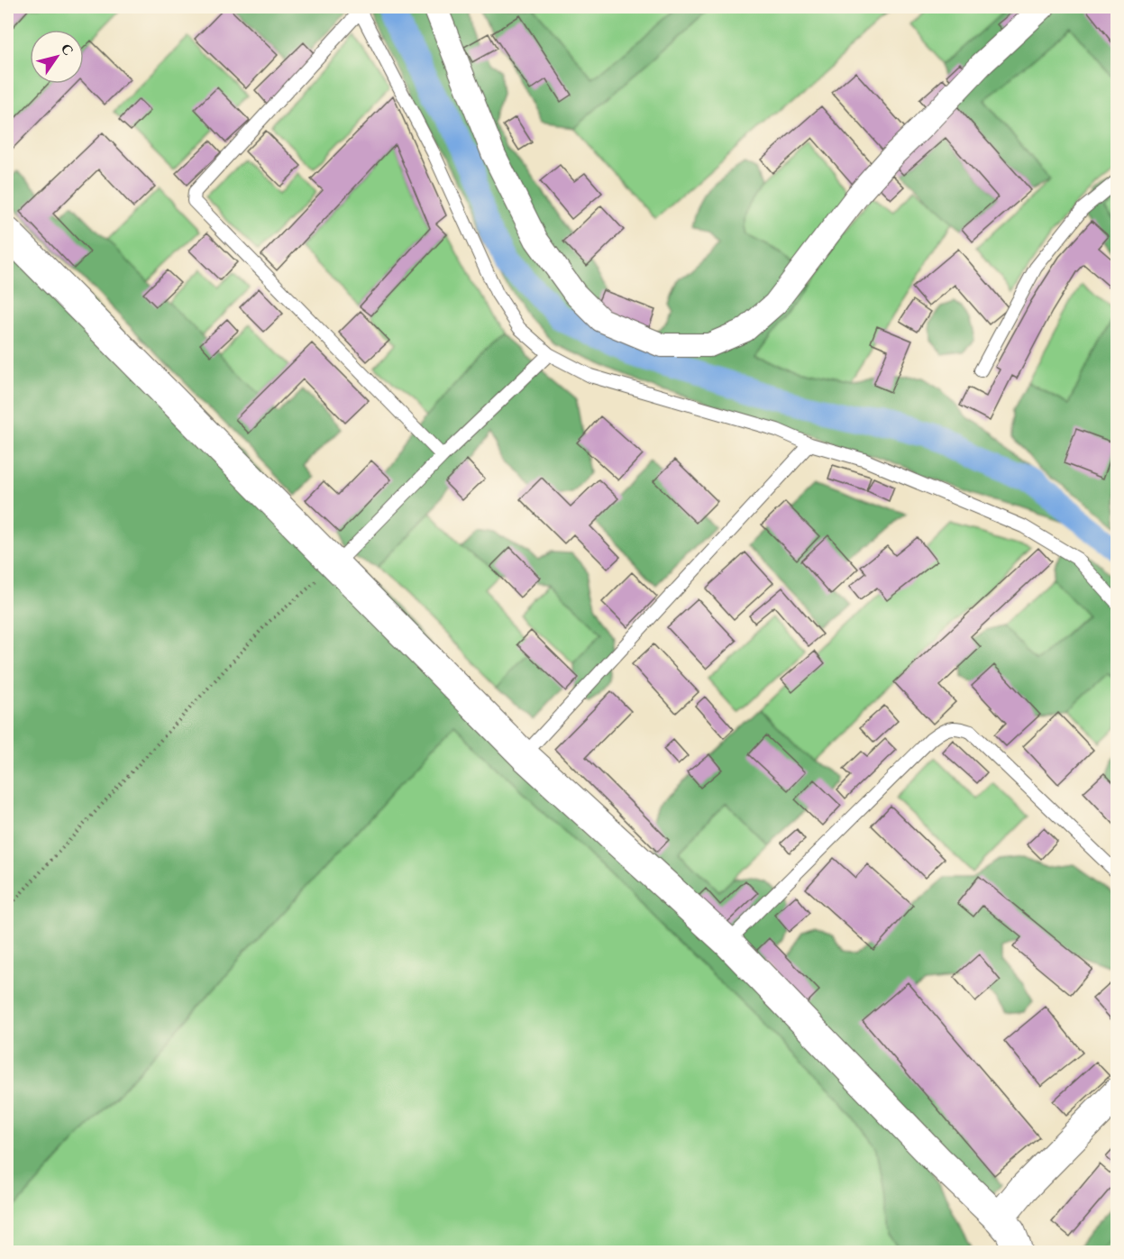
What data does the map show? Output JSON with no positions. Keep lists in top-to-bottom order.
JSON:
{
  "north": "top right"
}
